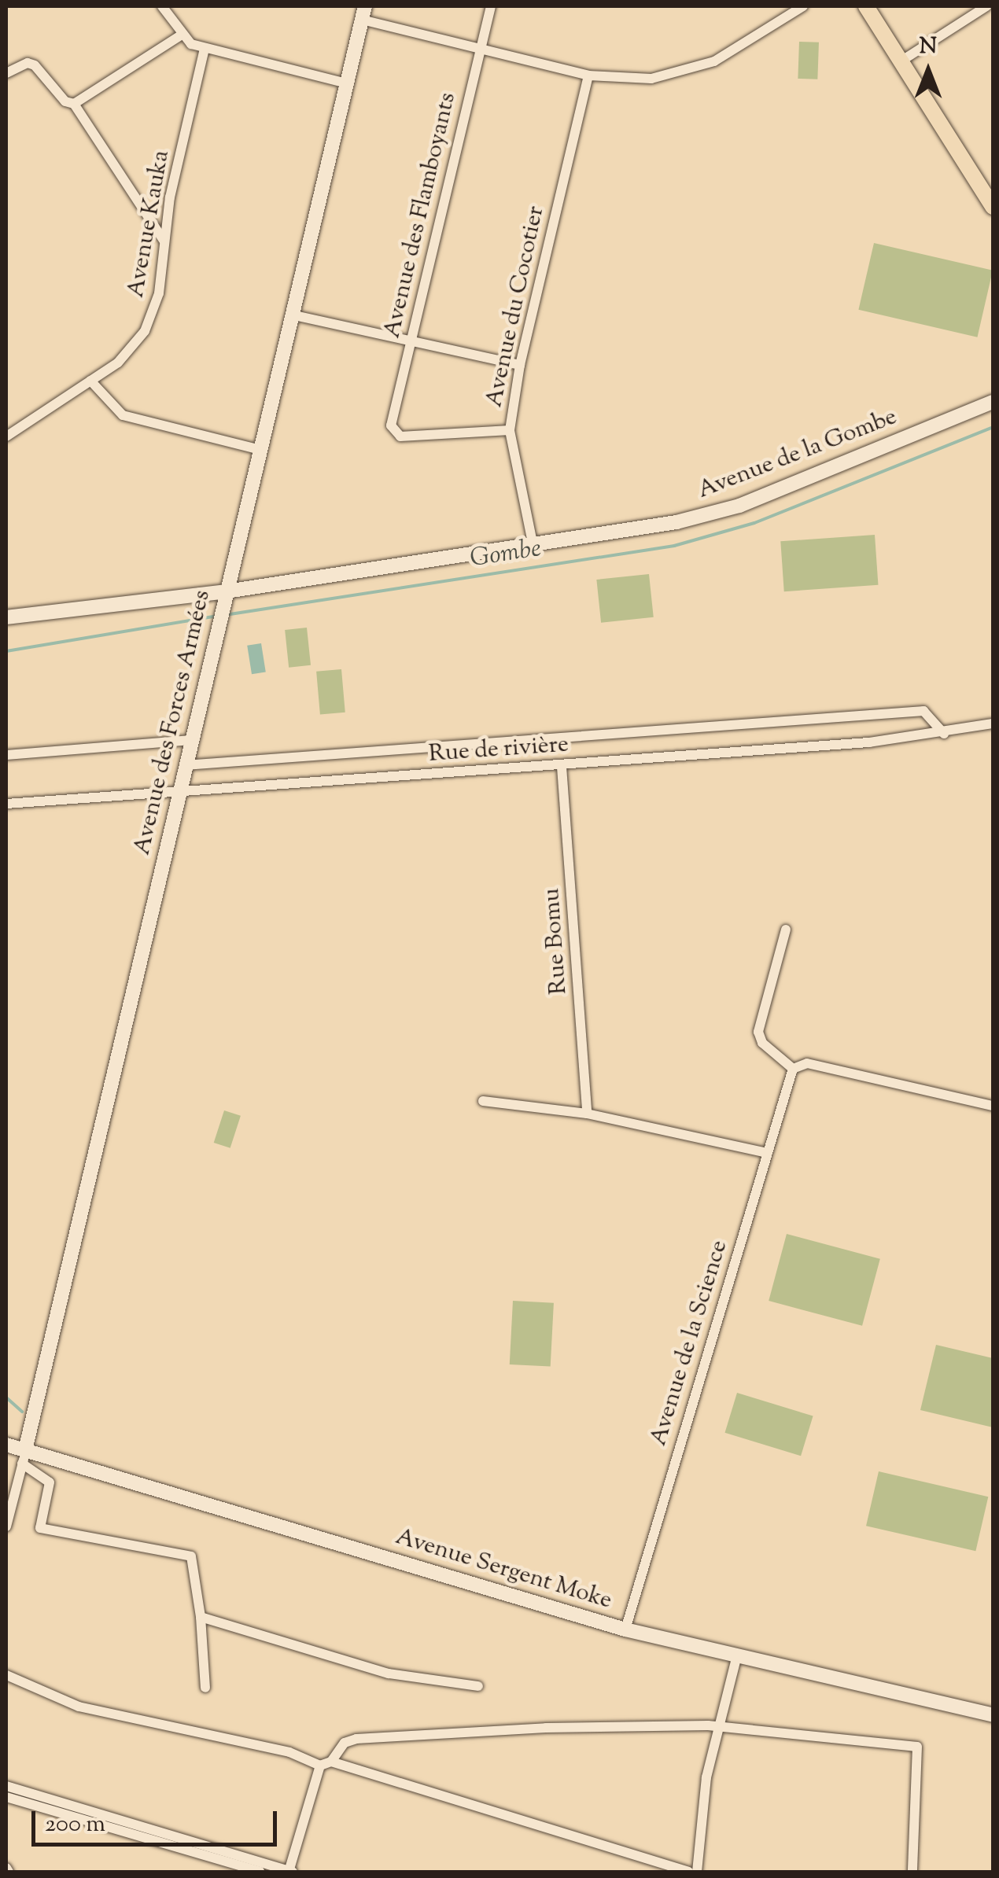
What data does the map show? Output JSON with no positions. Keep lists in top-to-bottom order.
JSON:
{
  "streets": {
    "street": [
      "Avenue des Flamboyants",
      "Avenue Kauka",
      "Avenue du Cocotier",
      "Avenue de la Gombe",
      "Avenue des Forces Armées",
      "Rue de rivière",
      "Rue Bomu",
      "Avenue de la Science",
      "Avenue Sergent Moke"
    ]
  },
  "crossings": [
    ["Avenue des Flamboyants", "Avenue du Cocotier"],
    ["Avenue du Cocotier", "Avenue de la Gombe"],
    ["Avenue de la Gombe", "Avenue des Forces Armées"],
    ["Avenue des Forces Armées", "Rue de rivière"],
    ["Avenue des Forces Armées", "Avenue Sergent Moke"],
    ["Rue de rivière", "Rue Bomu"],
    ["Avenue de la Science", "Avenue Sergent Moke"]
  ],
  "water": ["Gombe"],
  "scale_bar": "200 m",
  "north": "top"
}
